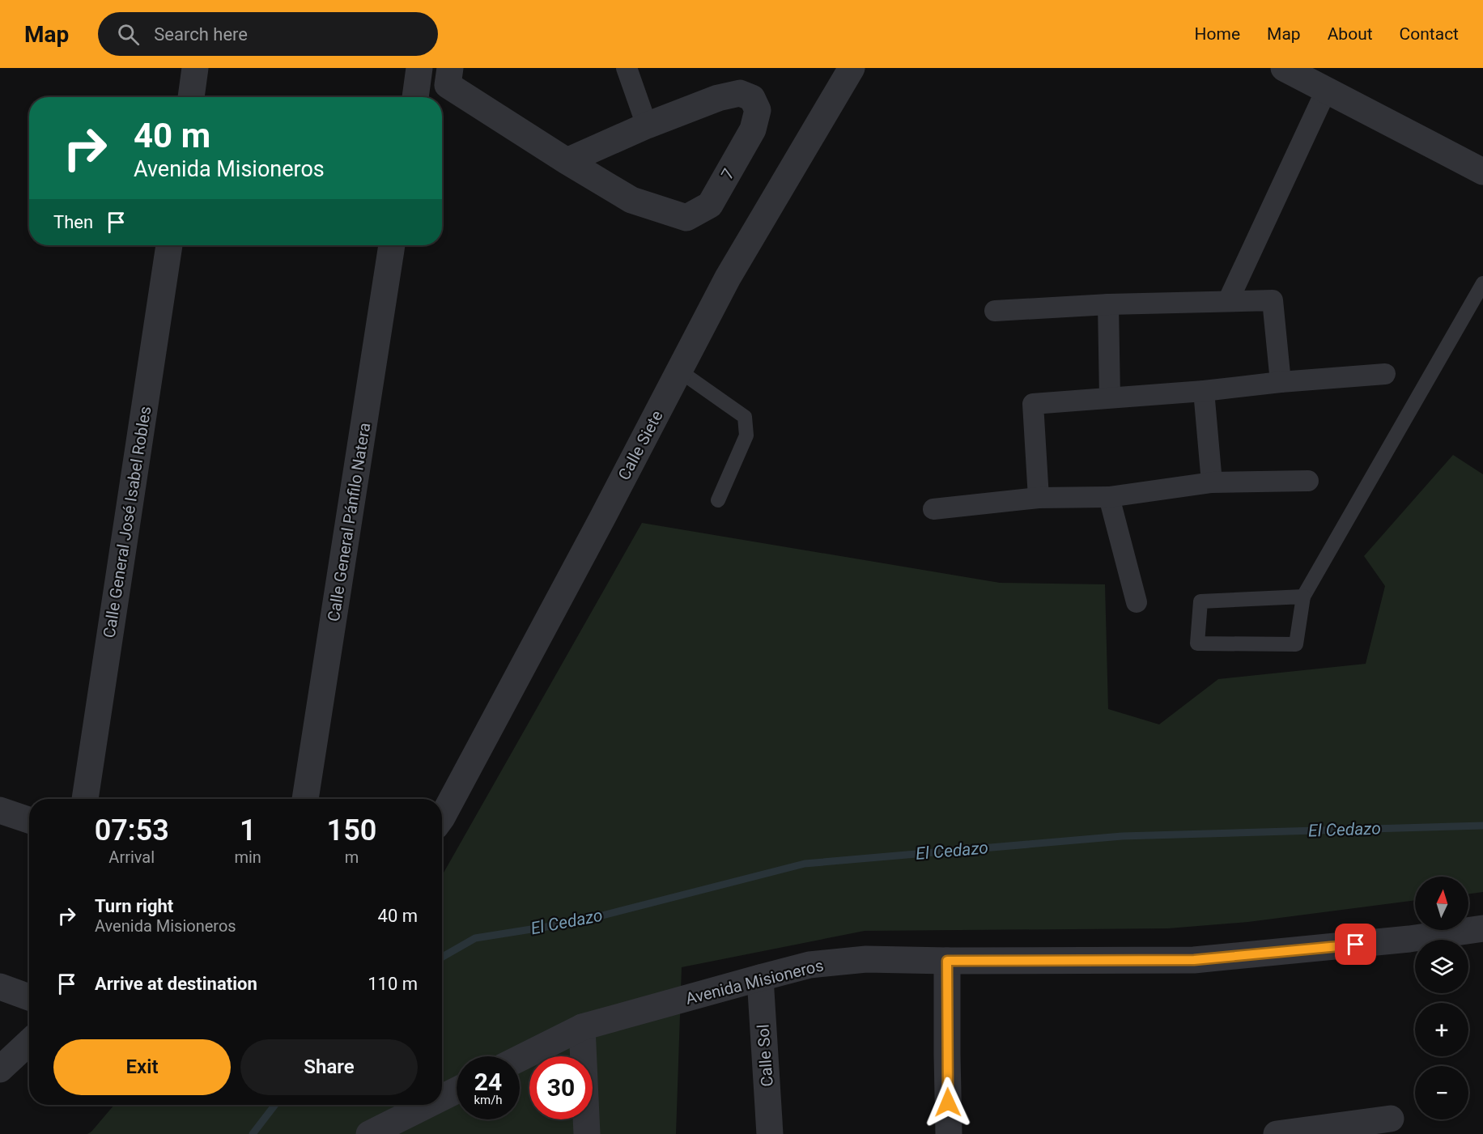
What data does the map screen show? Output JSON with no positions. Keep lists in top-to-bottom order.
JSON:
{
  "streets": {
    "street": [
      "7",
      "Calle Siete",
      "Calle General José Isabel Robles",
      "Calle General Pánfilo Natera",
      "Avenida Misioneros",
      "Calle Sol"
    ]
  },
  "crossings": [
    ["Avenida Misioneros", "Calle Sol"]
  ],
  "water": ["El Cedazo"],
  "north": "top",
  "page": {
    "header": "Map",
    "search": "Search here",
    "nav": [
      "Home",
      "Map",
      "About",
      "Contact"
    ],
    "turn": ["40 m", "Avenida Misioneros"],
    "then": "Then",
    "eta": [
      "07:53",
      "Arrival",
      "1",
      "min",
      "150",
      "m"
    ],
    "map_buttons": ["+", "−"],
    "list": [
      {
        "name": "Turn right",
        "note": "Avenida Misioneros",
        "value": "40 m"
      },
      {
        "name": "Arrive at destination",
        "value": "110 m"
      }
    ],
    "buttons": ["Exit", "Share"],
    "speed": "24 km/h",
    "limit": "30"
  }
}
